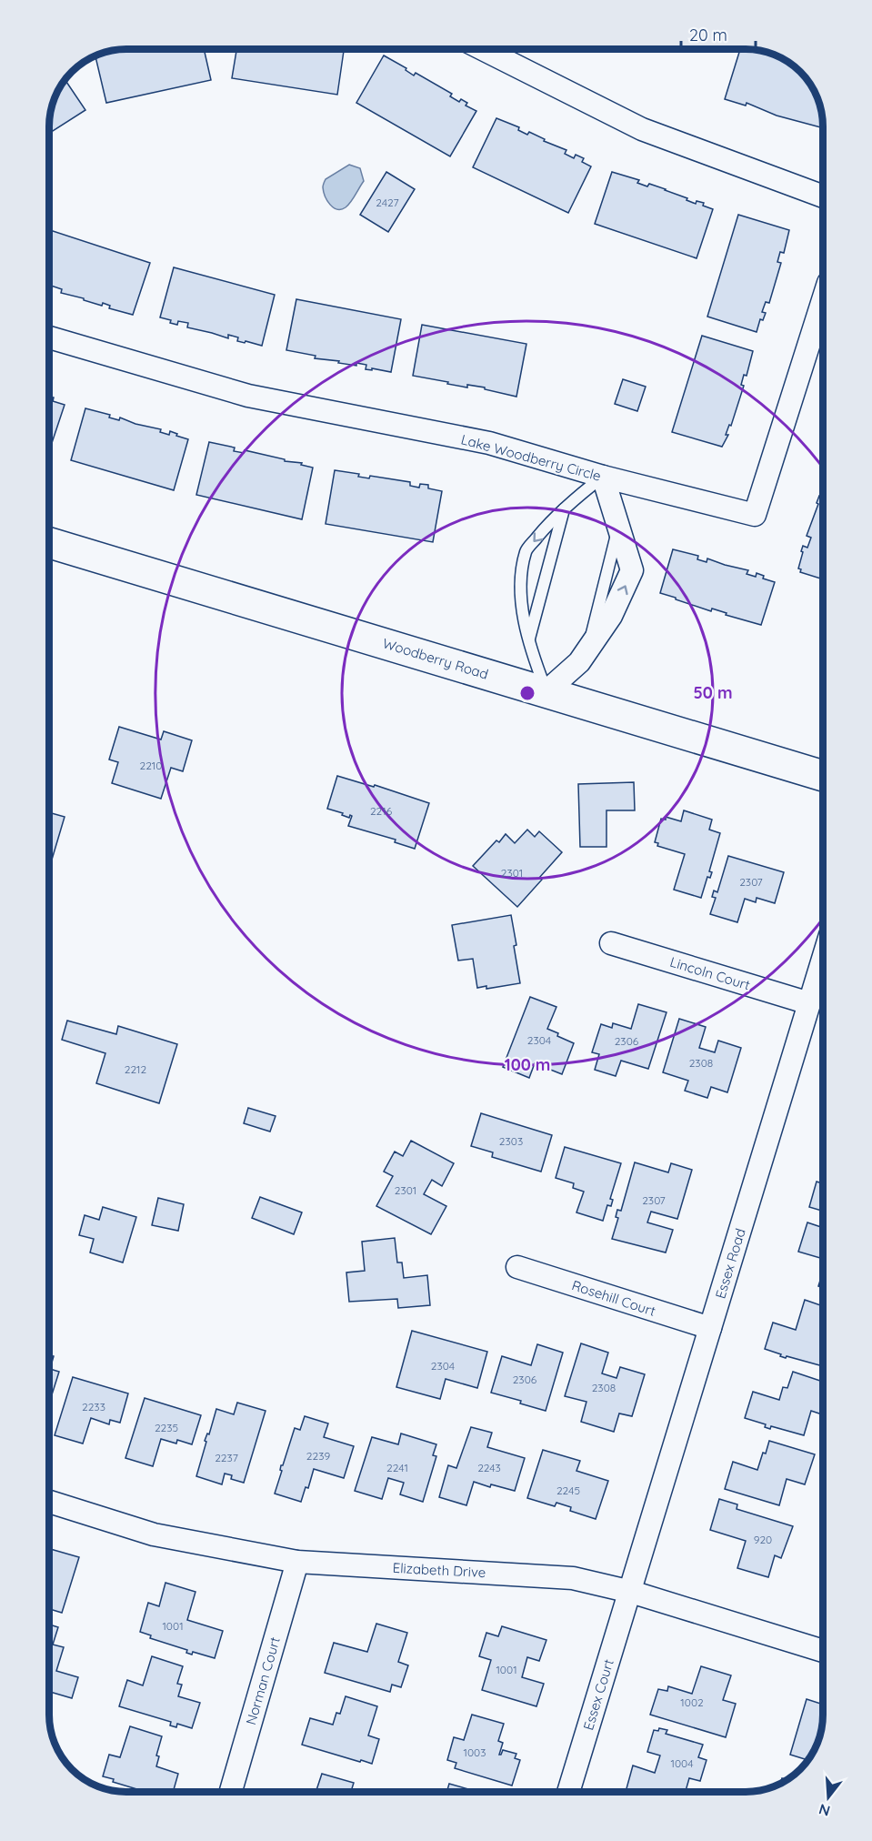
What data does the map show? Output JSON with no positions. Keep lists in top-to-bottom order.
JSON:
{
  "streets": {
    "street": [
      "Lake Woodberry Circle",
      "Woodberry Road",
      "Lincoln Court",
      "Essex Road",
      "Rosehill Court",
      "Elizabeth Drive",
      "Norman Court",
      "Essex Court"
    ]
  },
  "crossings": [
    ["Lincoln Court", "Essex Road"],
    ["Essex Road", "Rosehill Court"],
    ["Essex Road", "Elizabeth Drive"],
    ["Essex Road", "Essex Court"],
    ["Elizabeth Drive", "Norman Court"],
    ["Elizabeth Drive", "Essex Court"]
  ],
  "house_numbers": [
    "2427",
    "2210",
    "2216",
    "2301",
    "2307",
    "2304",
    "2306",
    "2308",
    "2212",
    "2303",
    "2301",
    "2307",
    "2304",
    "2306",
    "2308",
    "2233",
    "2235",
    "2239",
    "2237",
    "2241",
    "2243",
    "2245",
    "920",
    "1001",
    "1001",
    "1002",
    "1003",
    "1004"
  ],
  "scale_bar": "20 m",
  "north": "bottom",
  "rings": ["50 m", "100 m"]
}
